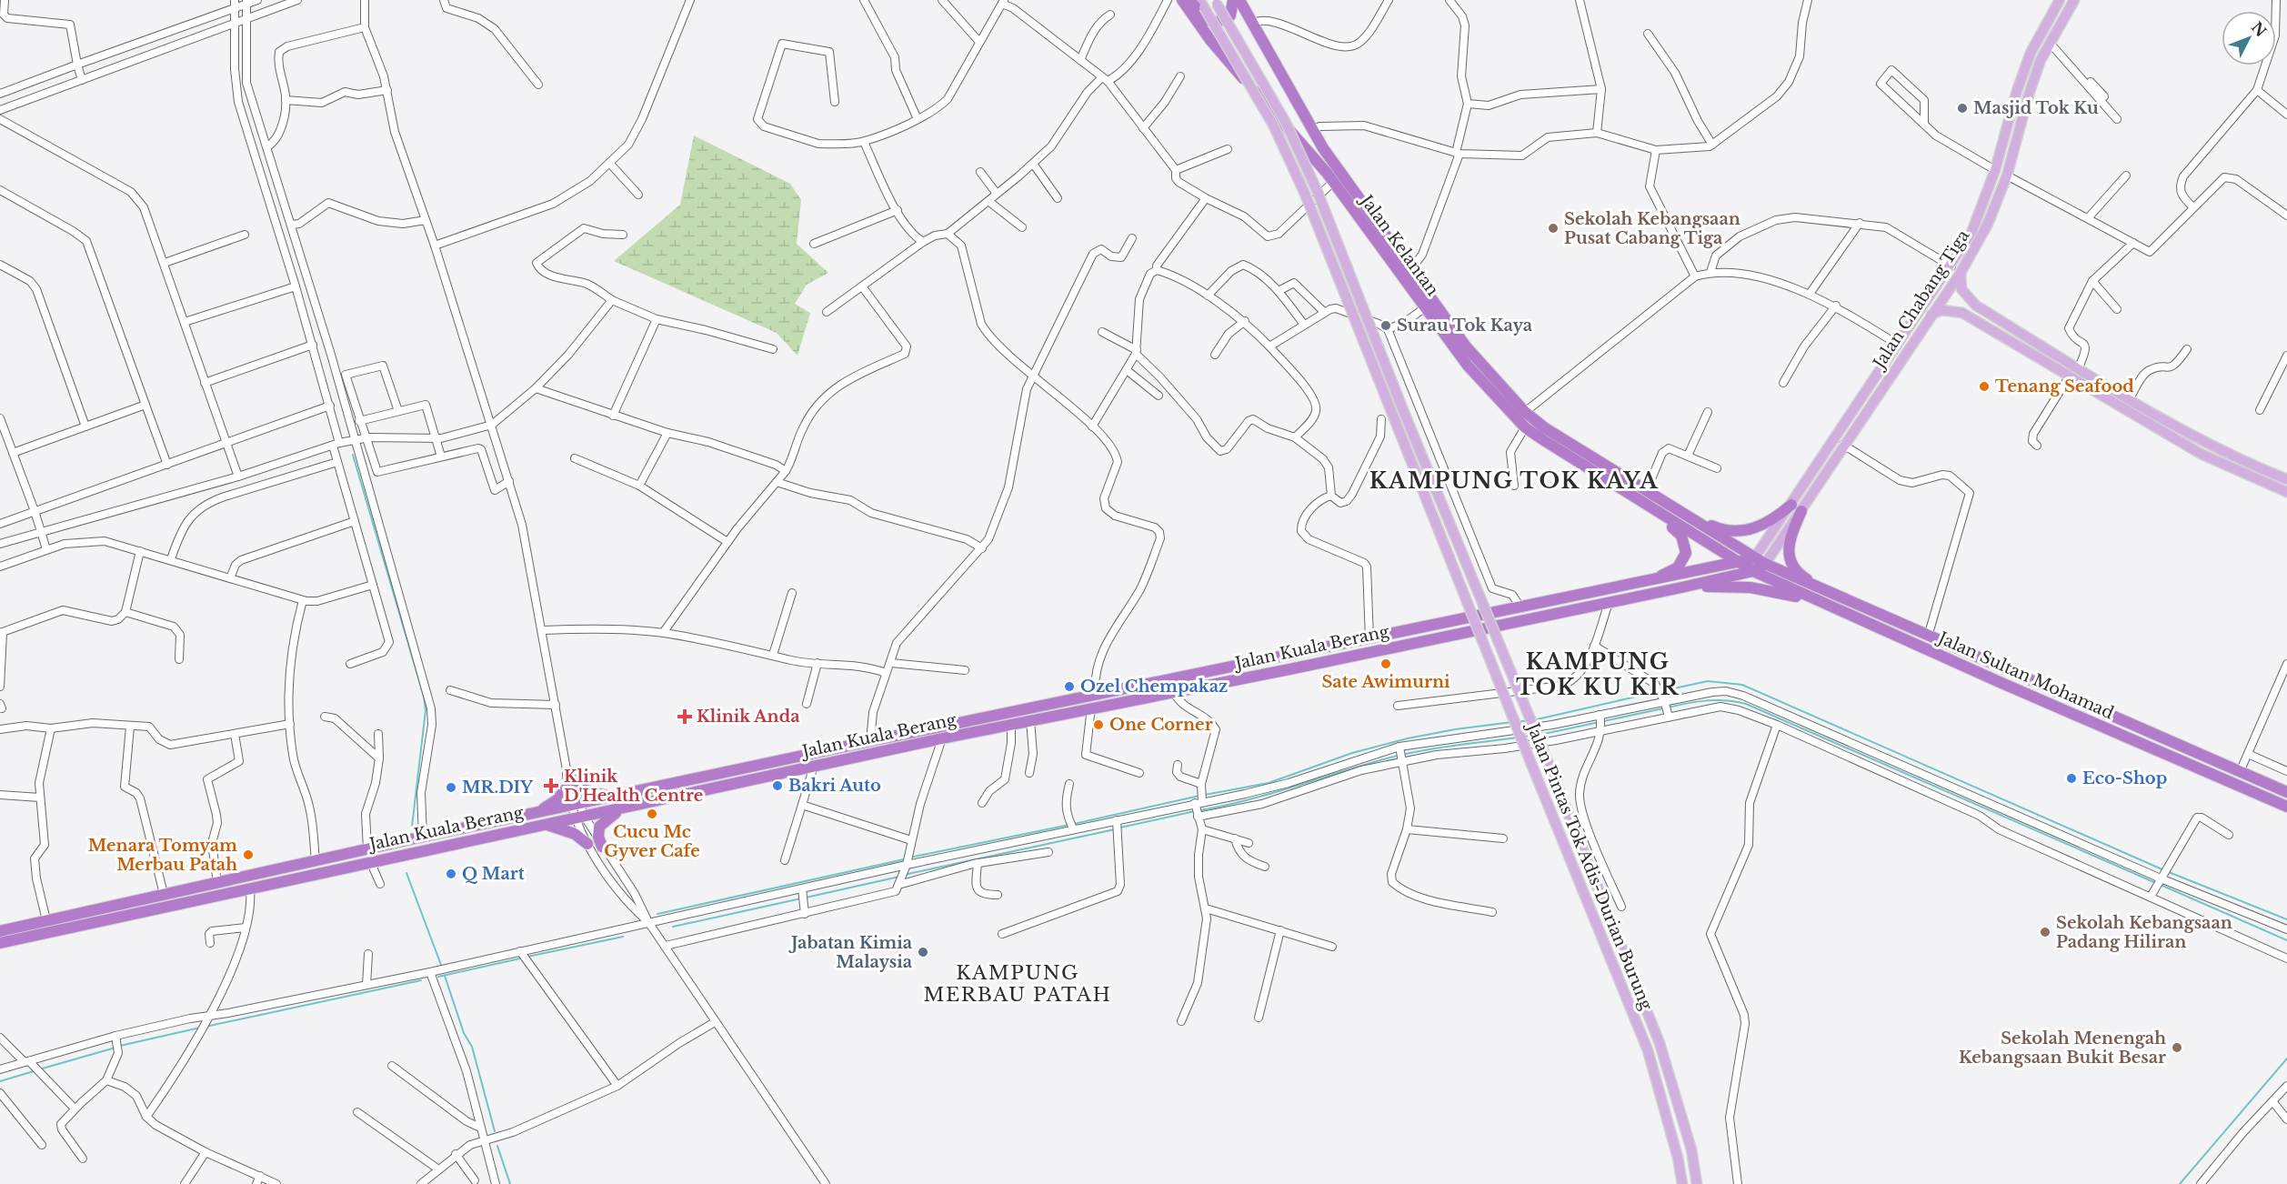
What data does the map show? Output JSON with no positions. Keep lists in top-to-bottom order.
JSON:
{
  "streets": {
    "highway": ["Jalan Kelantan", "Jalan Kuala Berang", "Jalan Sultan Mohamad"],
    "main road": ["Jalan Chabang Tiga", "Jalan Pintas Tok Adis-Durian Burung"]
  },
  "crossings": [
    ["Jalan Kelantan", "Jalan Chabang Tiga"],
    ["Jalan Kelantan", "Jalan Kuala Berang"],
    ["Jalan Kelantan", "Jalan Sultan Mohamad"],
    ["Jalan Chabang Tiga", "Jalan Kuala Berang"],
    ["Jalan Chabang Tiga", "Jalan Sultan Mohamad"],
    ["Jalan Kuala Berang", "Jalan Sultan Mohamad"]
  ],
  "districts": ["KAMPUNG TOK KAYA", "KAMPUNG TOK KU KIR", "KAMPUNG MERBAU PATAH"],
  "places": {
    "other": [
      "Masjid Tok Ku",
      "Sekolah Kebangsaan Pusat Cabang Tiga",
      "Surau Tok Kaya",
      "Tenang Seafood",
      "Sate Awimurni",
      "Ozel Chempakaz",
      "One Corner",
      "Eco-Shop",
      "Bakri Auto",
      "MR.DIY",
      "Cucu Mc Gyver Cafe",
      "Menara Tomyam Merbau Patah",
      "Q Mart",
      "Sekolah Kebangsaan Padang Hiliran",
      "Jabatan Kimia Malaysia",
      "Sekolah Menengah Kebangsaan Bukit Besar"
    ],
    "health": ["Klinik Anda", "Klinik D'Health Centre"]
  },
  "north": "top right"
}
